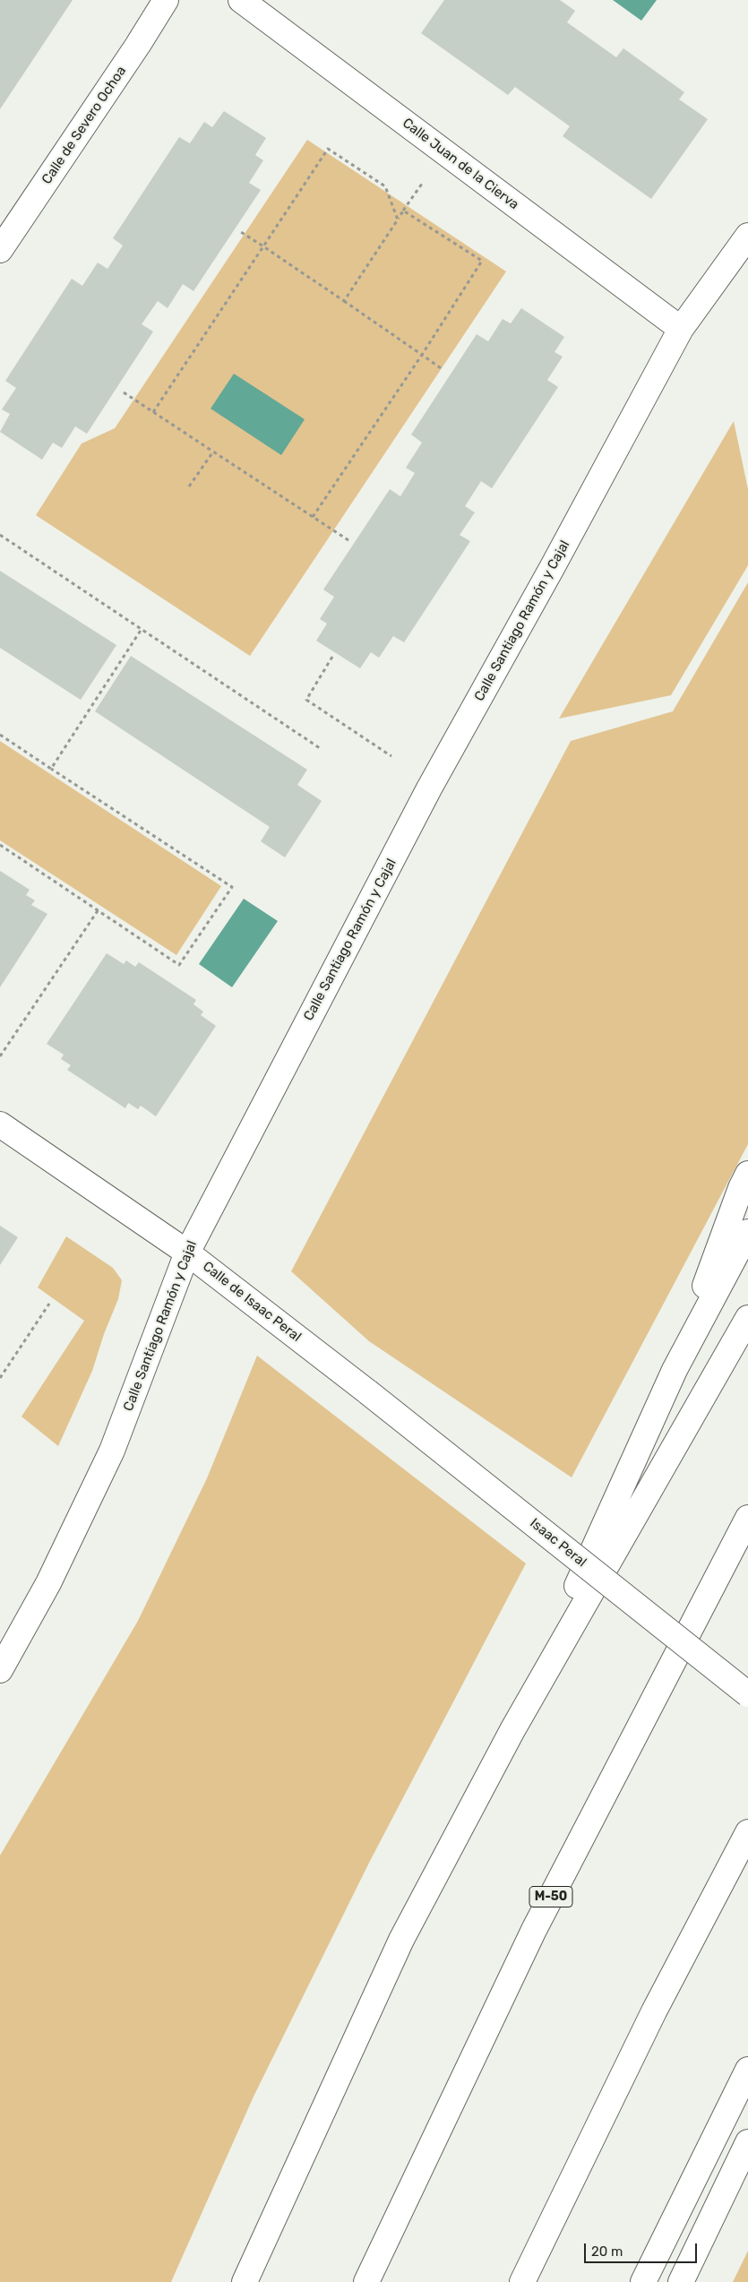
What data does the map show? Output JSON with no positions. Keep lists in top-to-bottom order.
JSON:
{
  "streets": {
    "main road": [
      "Calle de Severo Ochoa",
      "Calle Juan de la Cierva",
      "Calle Santiago Ramón y Cajal",
      "Calle de Isaac Peral",
      "Isaac Peral",
      "M-50"
    ]
  },
  "crossings": [
    ["Calle Juan de la Cierva", "Calle Santiago Ramón y Cajal"],
    ["Calle Santiago Ramón y Cajal", "Calle de Isaac Peral"],
    ["Calle de Isaac Peral", "Isaac Peral"]
  ],
  "scale_bar": "20 m"
}
